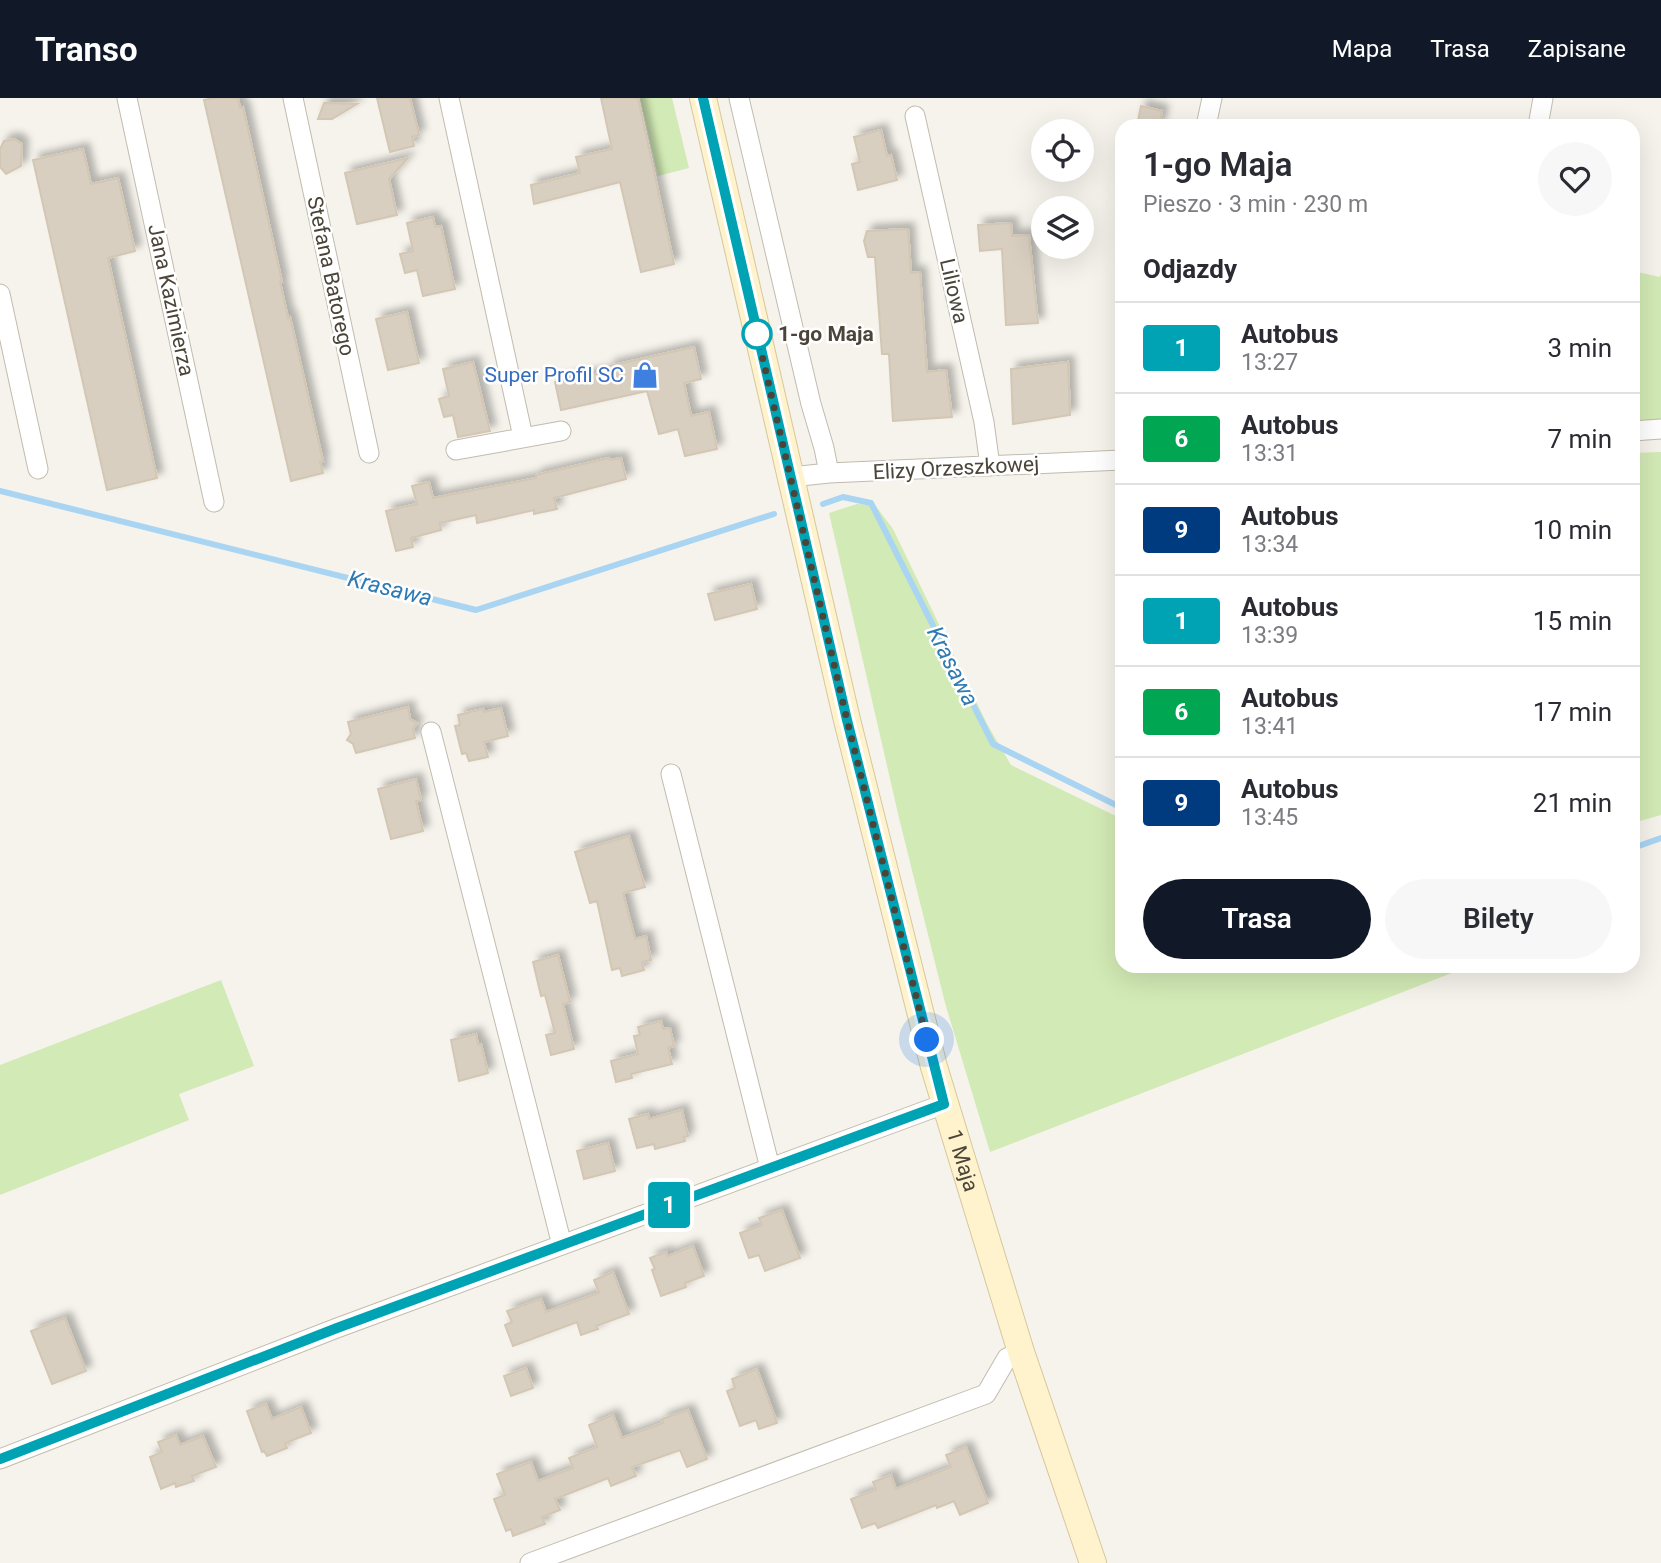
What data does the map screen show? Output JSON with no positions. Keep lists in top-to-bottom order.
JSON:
{
  "streets": {
    "main road": ["1 Maja"],
    "street": [
      "Stefana Batorego",
      "Liliowa",
      "Jana Kazimierza",
      "Elizy Orzeszkowej"
    ]
  },
  "crossings": [
    ["Liliowa", "Elizy Orzeszkowej"],
    ["Elizy Orzeszkowej", "1 Maja"]
  ],
  "water": ["Krasawa"],
  "places": {
    "other": ["1-go Maja"],
    "shop": ["Super Profil SC"]
  },
  "lines": ["bus line 1"],
  "page": {
    "header": "Transo",
    "nav": ["Mapa", "Trasa", "Zapisane"],
    "on_map": "1",
    "heading": [
      ["1-go Maja", "Pieszo · 3 min · 230 m"],
      "Odjazdy"
    ],
    "list": [
      {
        "mark": "1",
        "name": "Autobus",
        "note": "13:27",
        "value": "3 min"
      },
      {
        "mark": "6",
        "name": "Autobus",
        "note": "13:31",
        "value": "7 min"
      },
      {
        "mark": "9",
        "name": "Autobus",
        "note": "13:34",
        "value": "10 min"
      },
      {
        "mark": "1",
        "name": "Autobus",
        "note": "13:39",
        "value": "15 min"
      },
      {
        "mark": "6",
        "name": "Autobus",
        "note": "13:41",
        "value": "17 min"
      },
      {
        "mark": "9",
        "name": "Autobus",
        "note": "13:45",
        "value": "21 min"
      }
    ],
    "buttons": ["Trasa", "Bilety"]
  }
}
